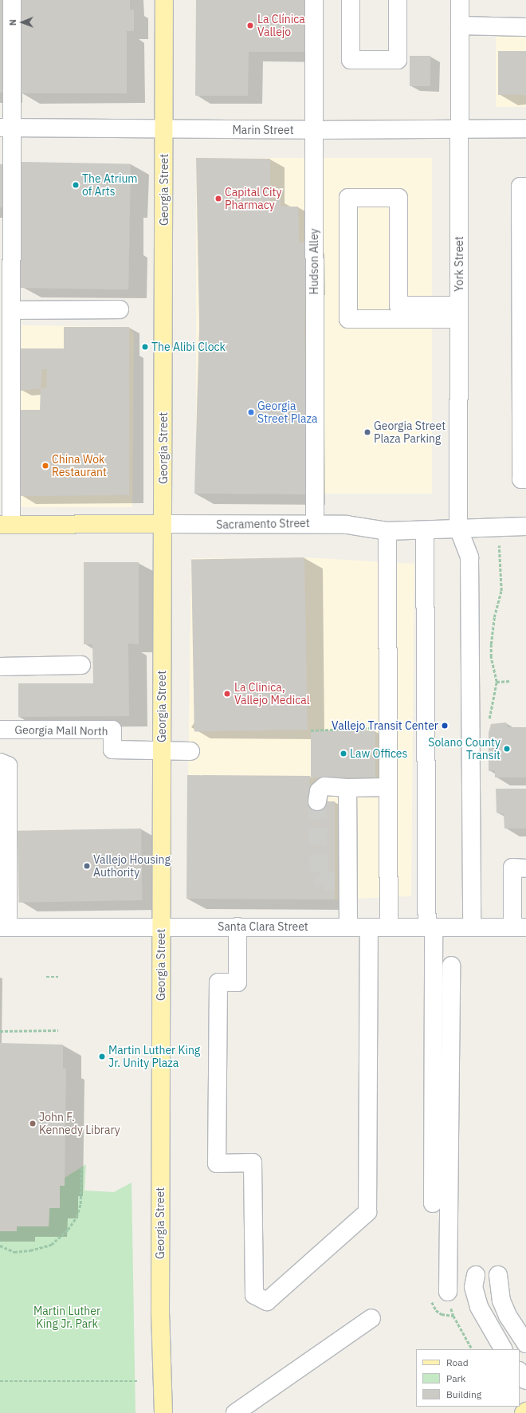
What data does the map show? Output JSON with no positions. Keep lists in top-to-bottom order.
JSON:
{
  "streets": {
    "main road": ["Georgia Street", "Sacramento Street"],
    "street": [
      "Marin Street",
      "Hudson Alley",
      "York Street",
      "Georgia Mall North",
      "Santa Clara Street"
    ]
  },
  "crossings": [
    ["Marin Street", "Georgia Street"],
    ["Marin Street", "Hudson Alley"],
    ["Marin Street", "York Street"],
    ["Georgia Street", "Sacramento Street"],
    ["Georgia Street", "Georgia Mall North"],
    ["Georgia Street", "Santa Clara Street"],
    ["Hudson Alley", "Sacramento Street"],
    ["York Street", "Sacramento Street"]
  ],
  "parks": ["Martin Luther King Jr. Park"],
  "places": [
    "La Clínica Vallejo",
    "The Atrium of Arts",
    "Capital City Pharmacy",
    "The Alibi Clock",
    "Georgia Street Plaza",
    "Georgia Street Plaza Parking",
    "China Wok Restaurant",
    "La Clinica, Vallejo Medical",
    "Vallejo Transit Center",
    "Solano County Transit",
    "Law Offices",
    "Vallejo Housing Authority",
    "Martin Luther King Jr. Unity Plaza",
    "John F. Kennedy Library"
  ],
  "legend": ["Road", "Park", "Building"],
  "north": "left"
}
